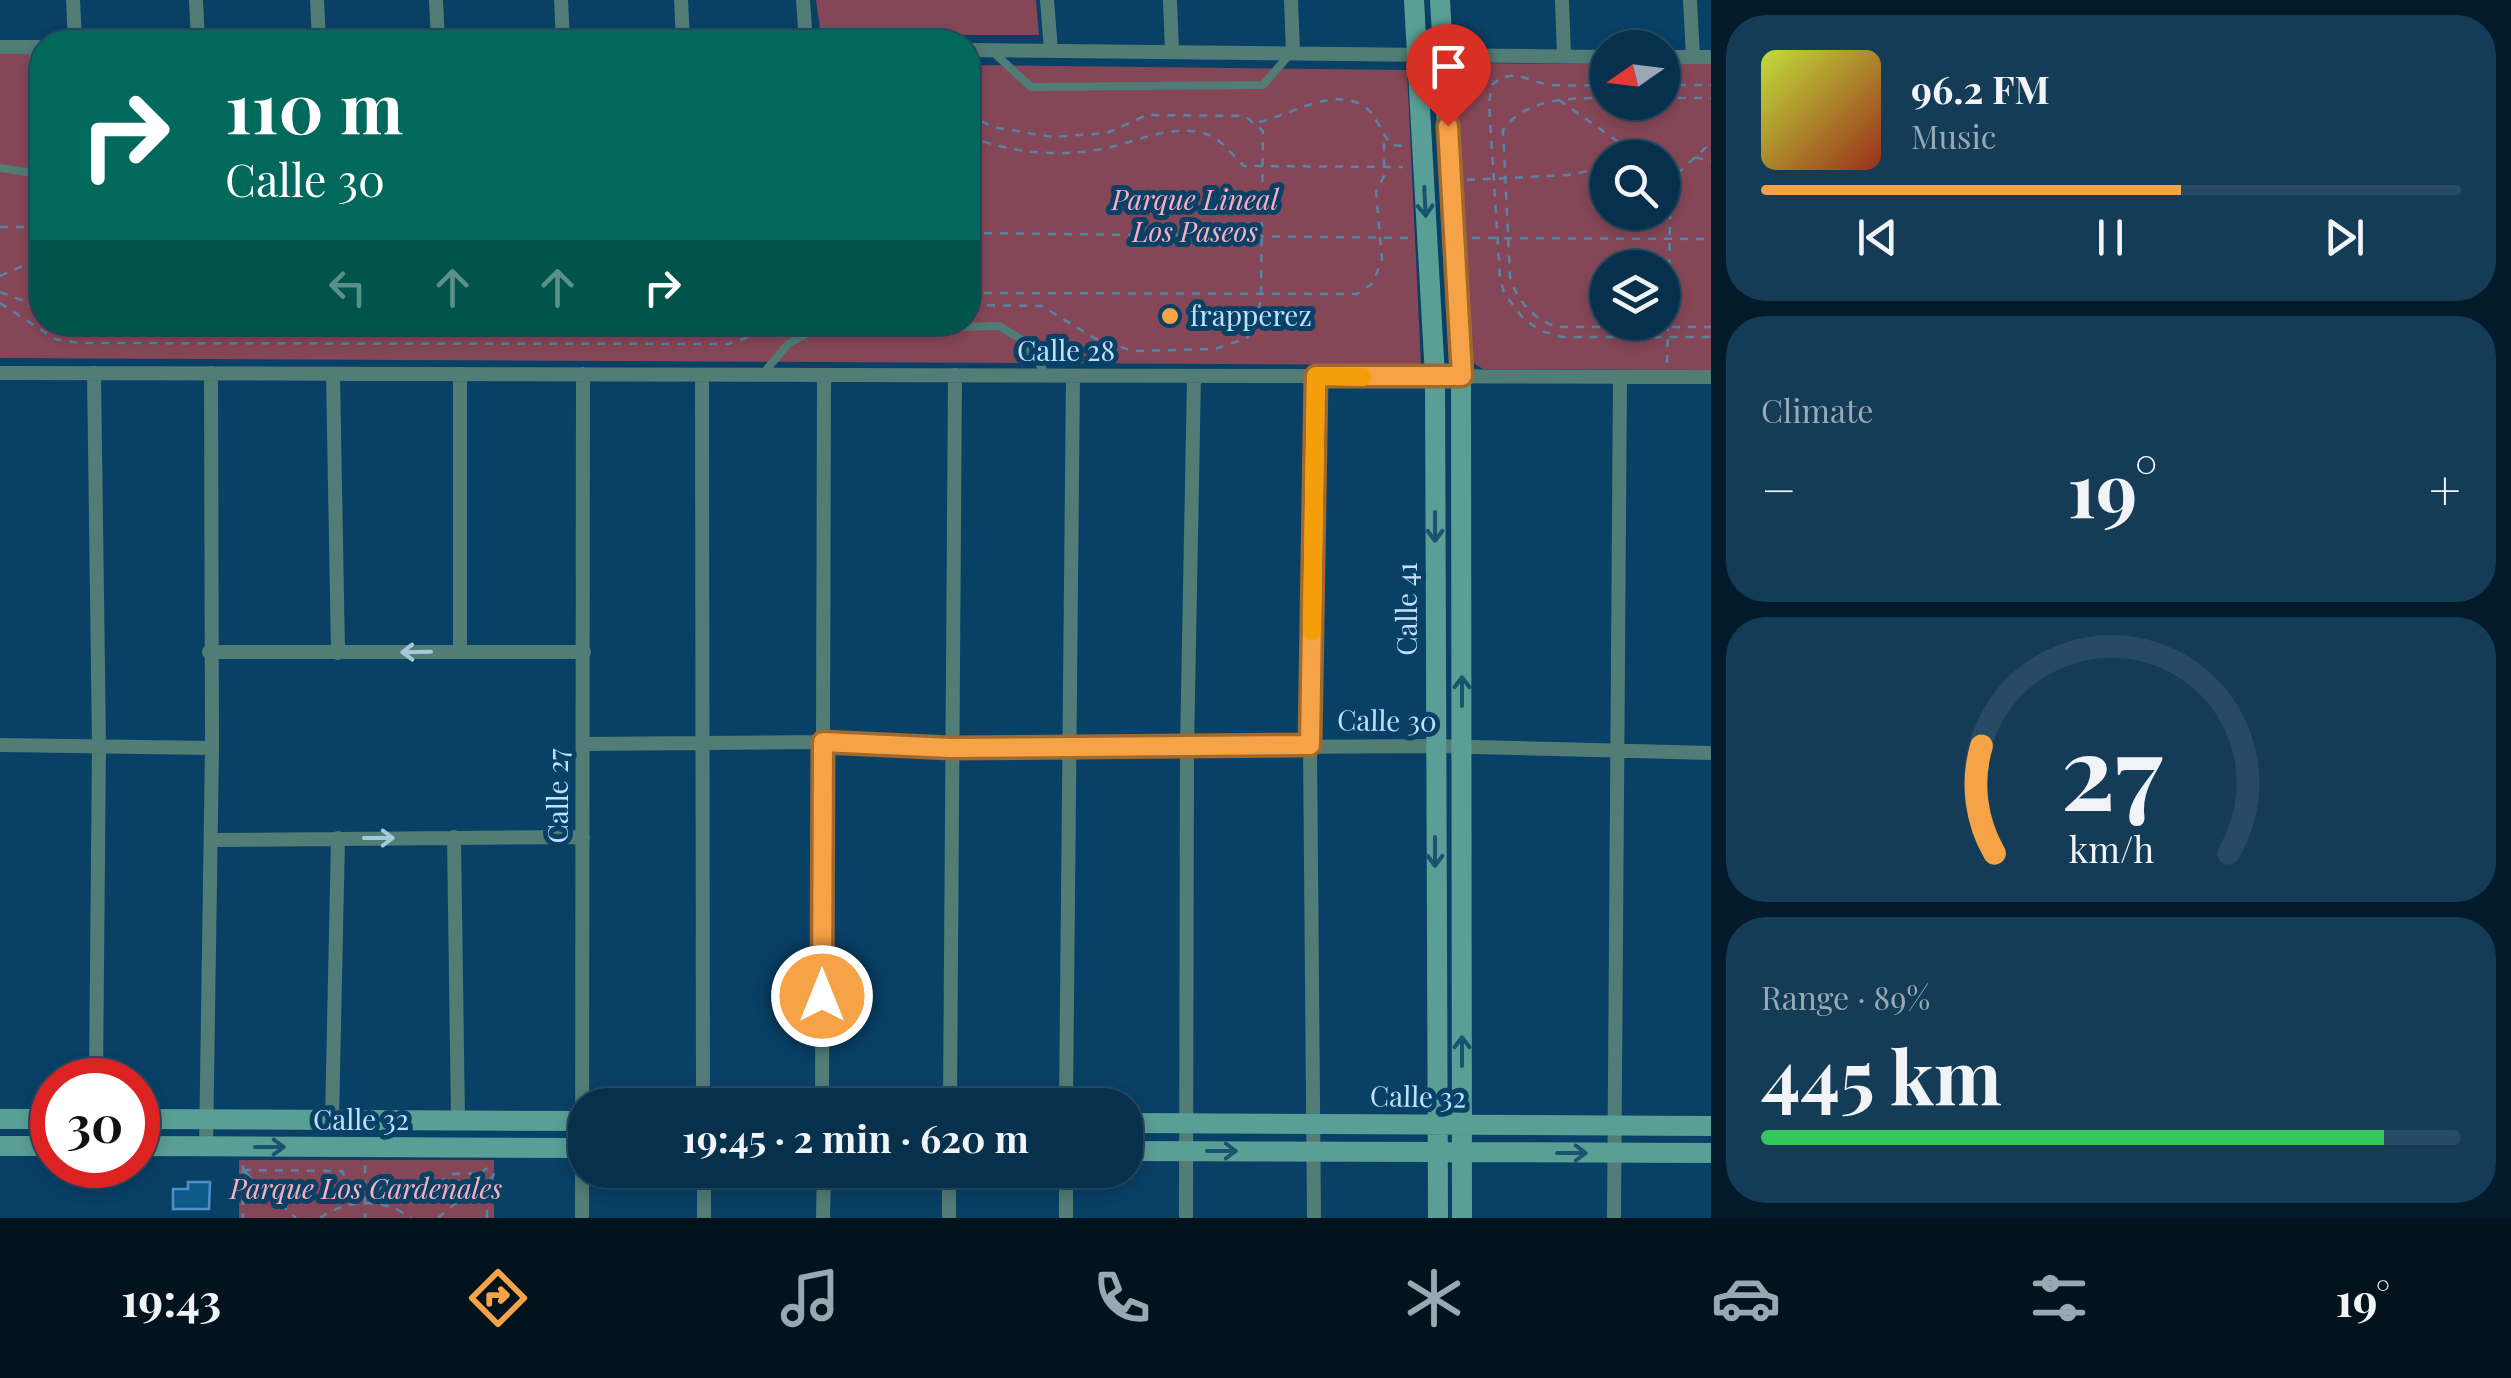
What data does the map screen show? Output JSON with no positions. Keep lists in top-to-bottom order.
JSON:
{
  "streets": {
    "main road": ["Calle 41", "Calle 32"],
    "street": ["Calle 28", "Calle 30", "Calle 27"]
  },
  "crossings": [
    ["Calle 28", "Calle 41"],
    ["Calle 28", "Calle 27"],
    ["Calle 41", "Calle 30"],
    ["Calle 41", "Calle 32"],
    ["Calle 30", "Calle 27"]
  ],
  "parks": ["Parque Lineal Los Paseos", "Parque Los Cardenales"],
  "places": ["frapperez"],
  "north": "left",
  "page": {
    "turn": ["110 m", "Calle 30"],
    "song": ["96.2 FM", "Music"],
    "tile": [
      "Climate",
      ["Range · 89%", "445 km"]
    ],
    "heat": ["−", "19°", "+"],
    "limit": "30",
    "trip": "19:45 · 2 min · 620 m",
    "tabs": ["19:43", "19°"],
    "gauge": ["27", "km/h"]
  }
}
